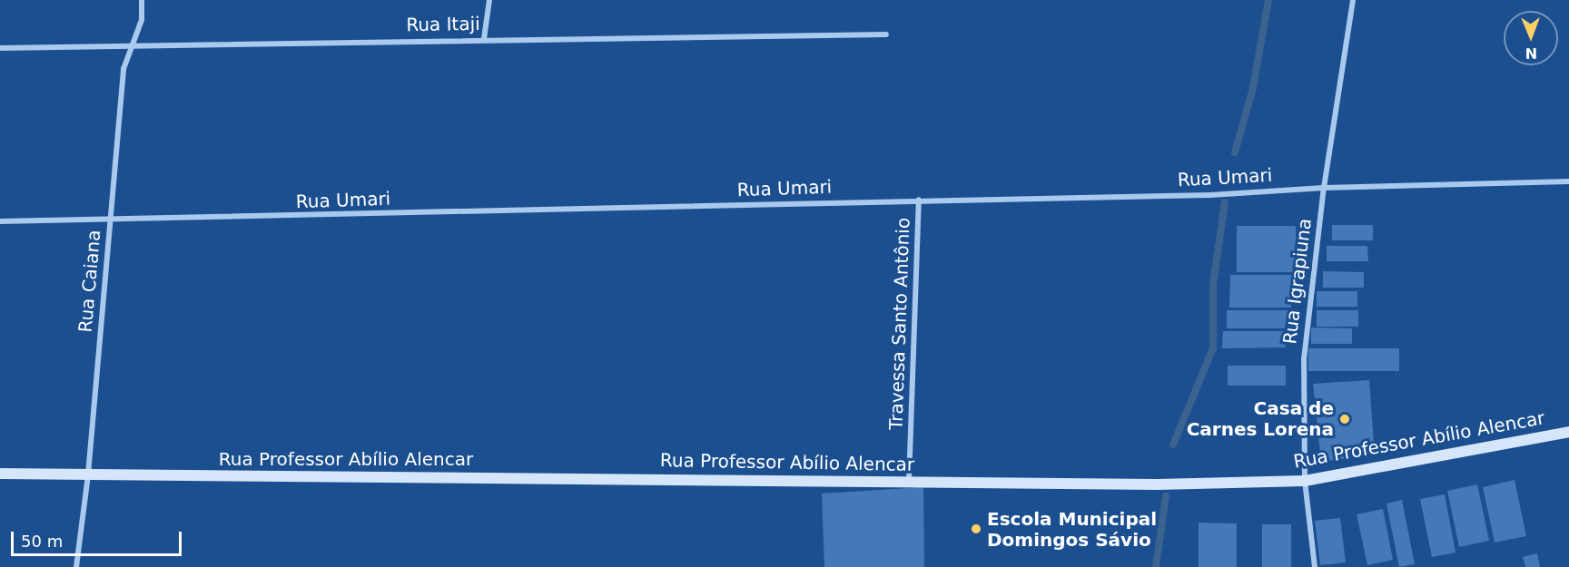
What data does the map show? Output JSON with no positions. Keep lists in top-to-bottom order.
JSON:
{
  "streets": {
    "street": [
      "Rua Itaji",
      "Rua Umari",
      "Rua Caiana",
      "Rua Igrapiuna",
      "Travessa Santo Antônio",
      "Rua Professor Abílio Alencar"
    ]
  },
  "crossings": [
    ["Rua Itaji", "Rua Caiana"],
    ["Rua Umari", "Rua Caiana"],
    ["Rua Umari", "Rua Igrapiuna"],
    ["Rua Umari", "Travessa Santo Antônio"],
    ["Rua Caiana", "Rua Professor Abílio Alencar"],
    ["Rua Igrapiuna", "Rua Professor Abílio Alencar"],
    ["Travessa Santo Antônio", "Rua Professor Abílio Alencar"]
  ],
  "places": ["Casa de Carnes Lorena", "Escola Municipal Domingos Sávio"],
  "scale_bar": "50 m",
  "north": "bottom"
}
